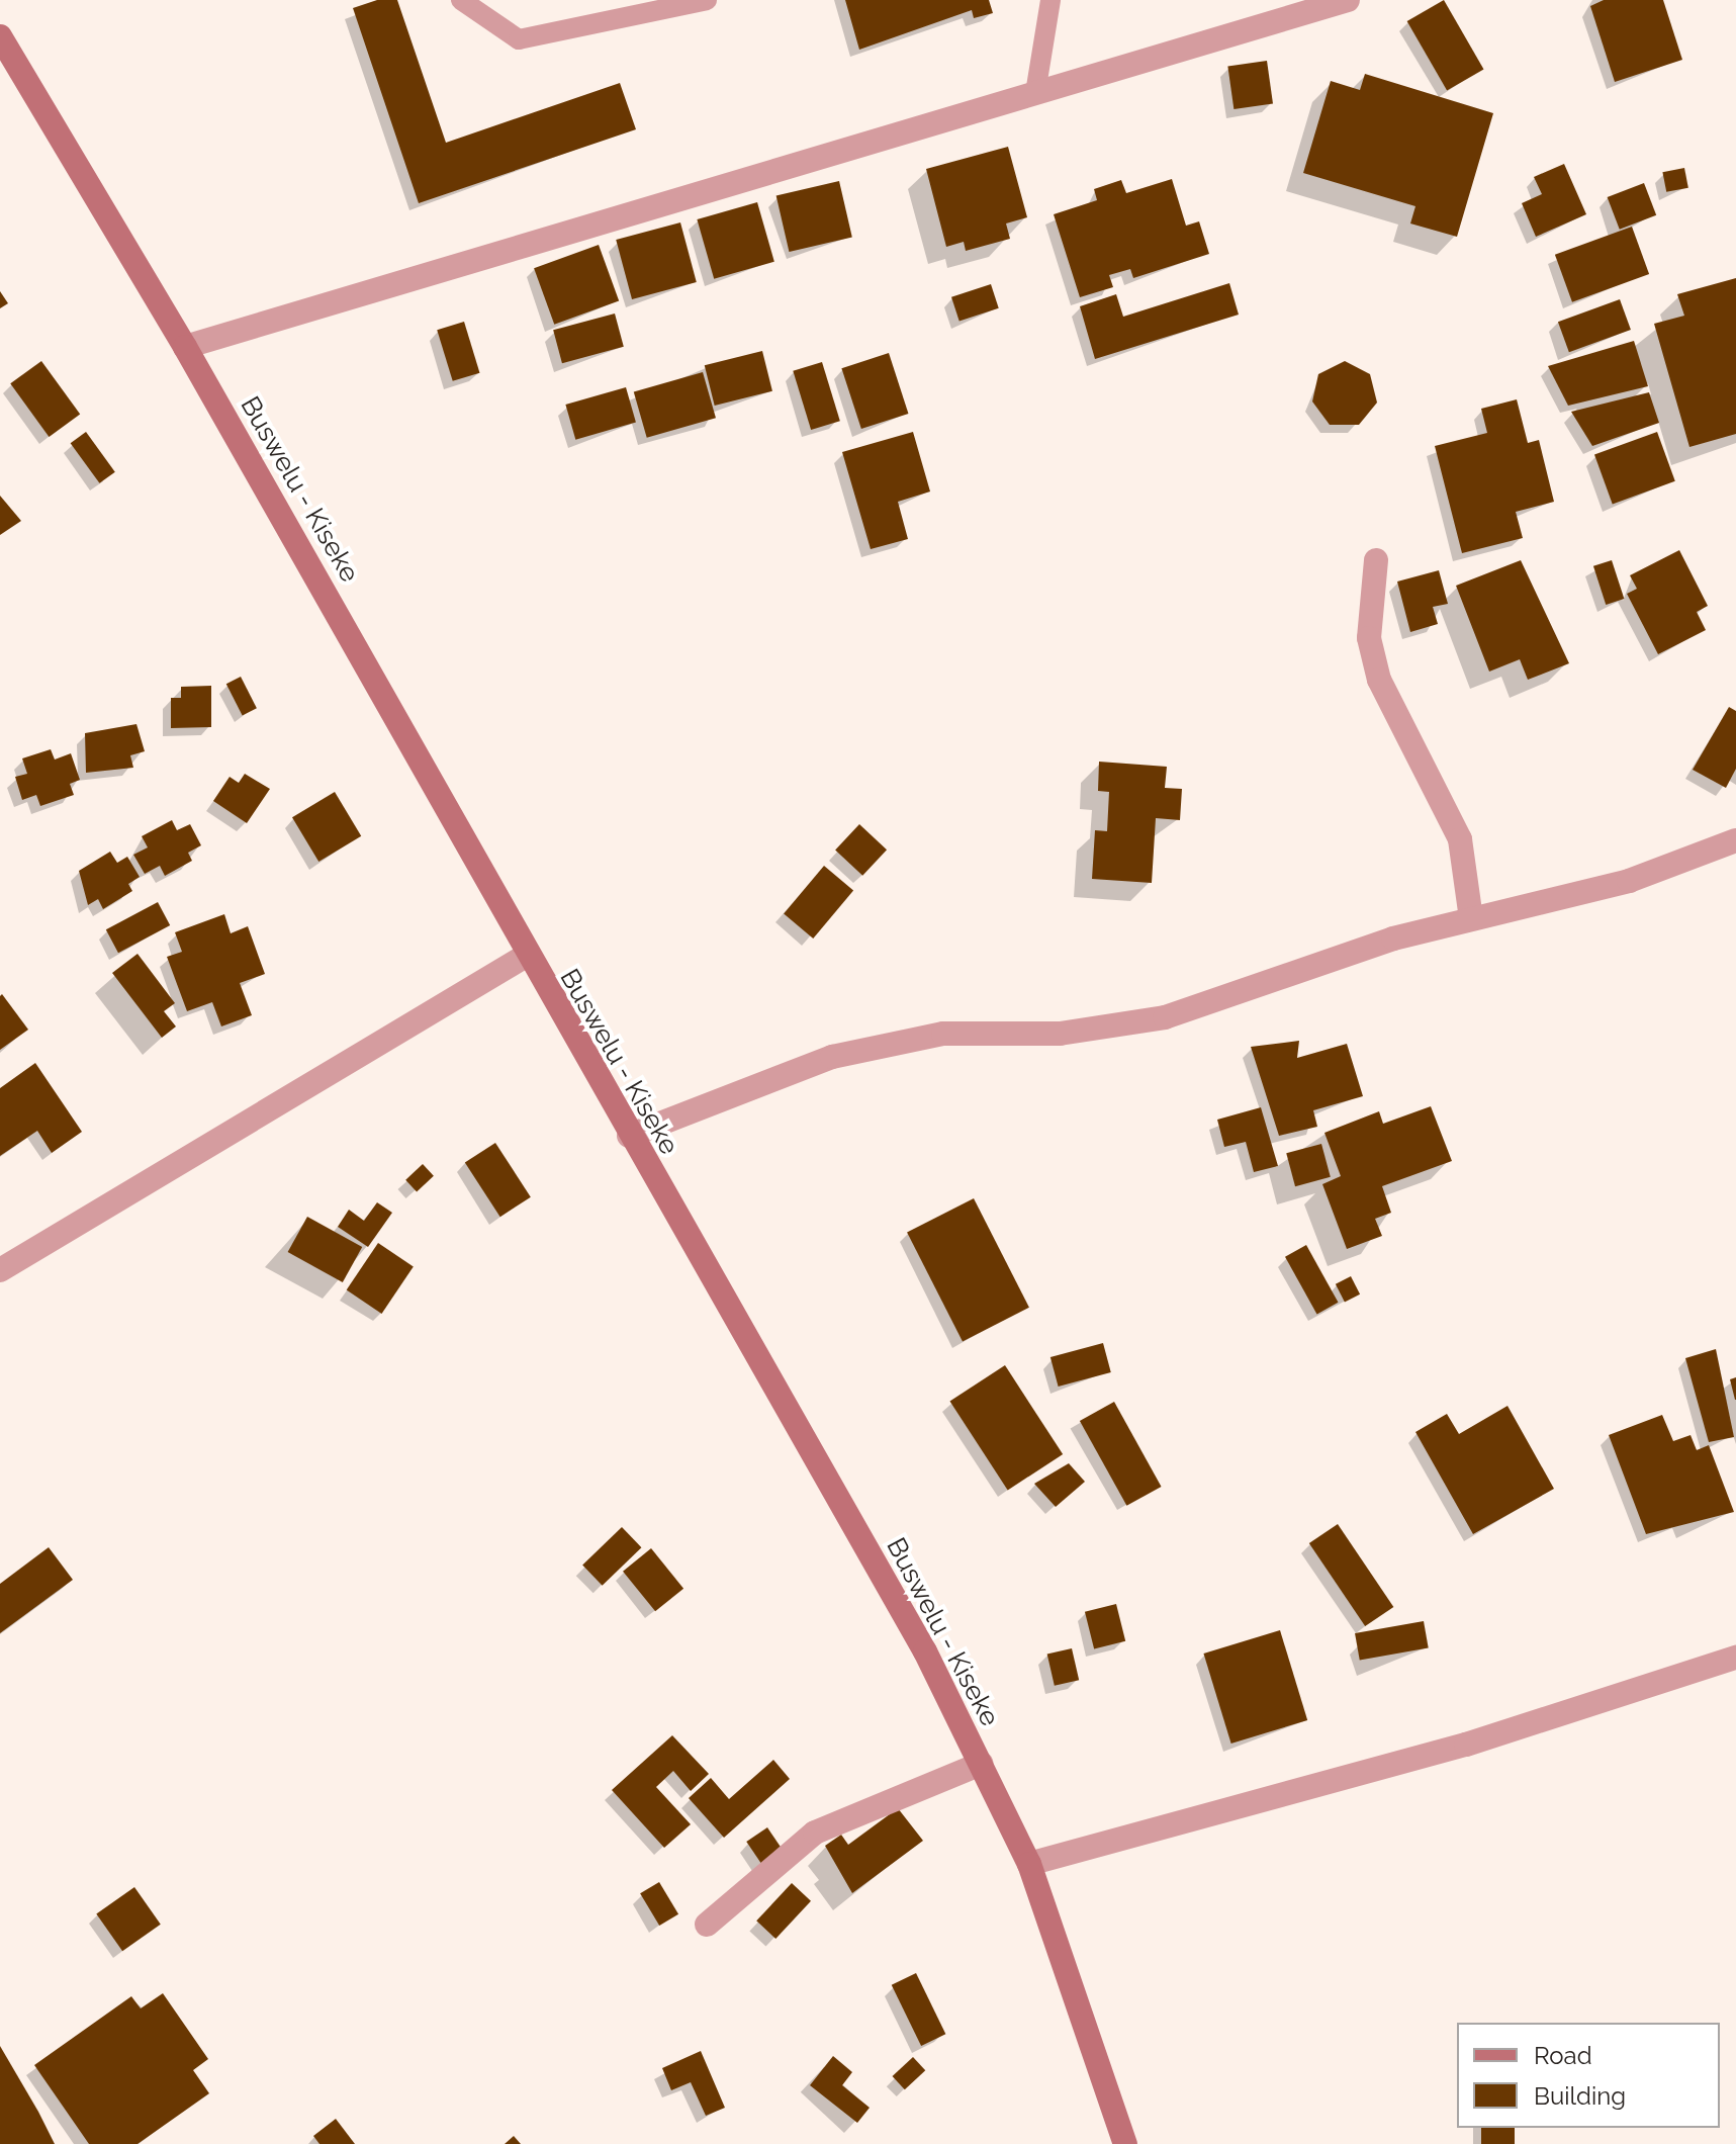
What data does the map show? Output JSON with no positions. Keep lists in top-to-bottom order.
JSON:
{
  "streets": {
    "main road": ["Buswelu - Kiseke"]
  },
  "legend": ["Road", "Building"]
}
